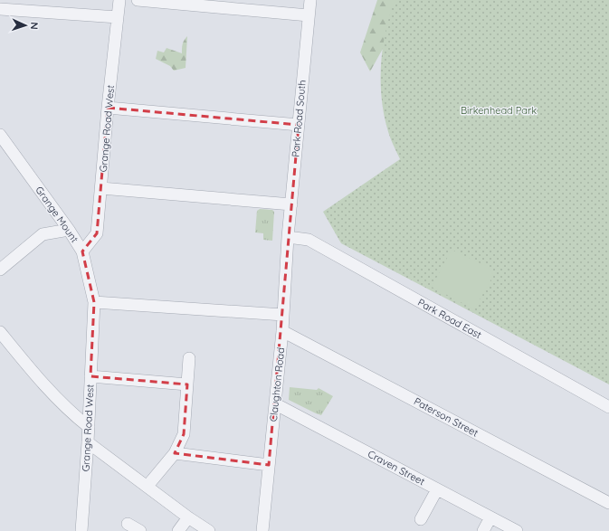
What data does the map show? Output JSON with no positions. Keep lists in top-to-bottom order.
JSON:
{
  "streets": {
    "street": [
      "Park Road South",
      "Grange Road West",
      "Grange Mount",
      "Park Road East",
      "Claughton Road",
      "Paterson Street",
      "Craven Street"
    ]
  },
  "crossings": [
    ["Park Road South", "Park Road East"],
    ["Park Road South", "Claughton Road"],
    ["Grange Road West", "Grange Mount"],
    ["Park Road East", "Claughton Road"],
    ["Claughton Road", "Paterson Street"],
    ["Claughton Road", "Craven Street"]
  ],
  "parks": ["Birkenhead Park"],
  "north": "right"
}
